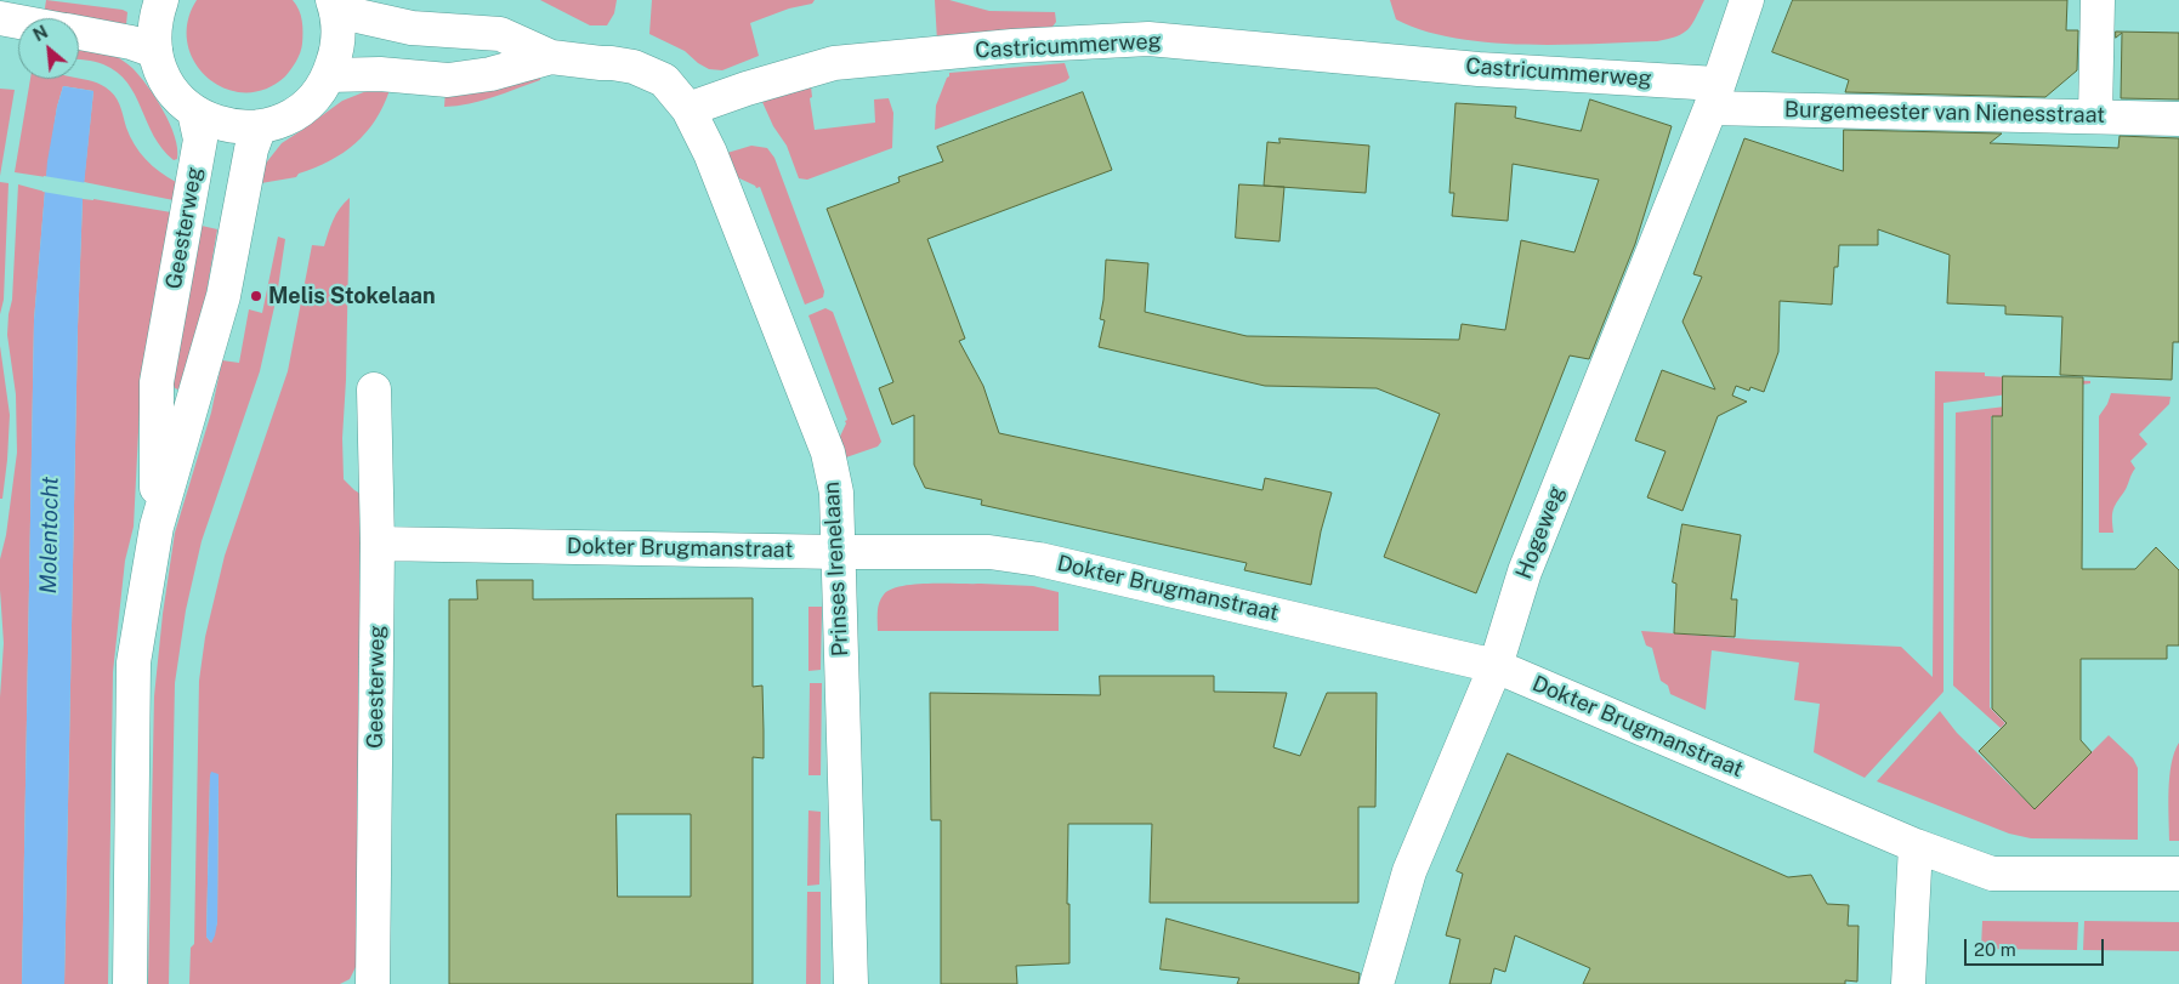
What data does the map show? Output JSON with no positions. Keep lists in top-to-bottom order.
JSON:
{
  "streets": {
    "street": [
      "Castricummerweg",
      "Burgemeester van Nienesstraat",
      "Geesterweg",
      "Hogeweg",
      "Dokter Brugmanstraat",
      "Prinses Irenelaan"
    ]
  },
  "crossings": [
    ["Castricummerweg", "Burgemeester van Nienesstraat"],
    ["Castricummerweg", "Hogeweg"],
    ["Castricummerweg", "Prinses Irenelaan"],
    ["Burgemeester van Nienesstraat", "Hogeweg"],
    ["Geesterweg", "Dokter Brugmanstraat"],
    ["Hogeweg", "Dokter Brugmanstraat"],
    ["Dokter Brugmanstraat", "Prinses Irenelaan"]
  ],
  "water": ["Molentocht"],
  "places": ["Melis Stokelaan"],
  "scale_bar": "20 m",
  "north": "top left"
}
